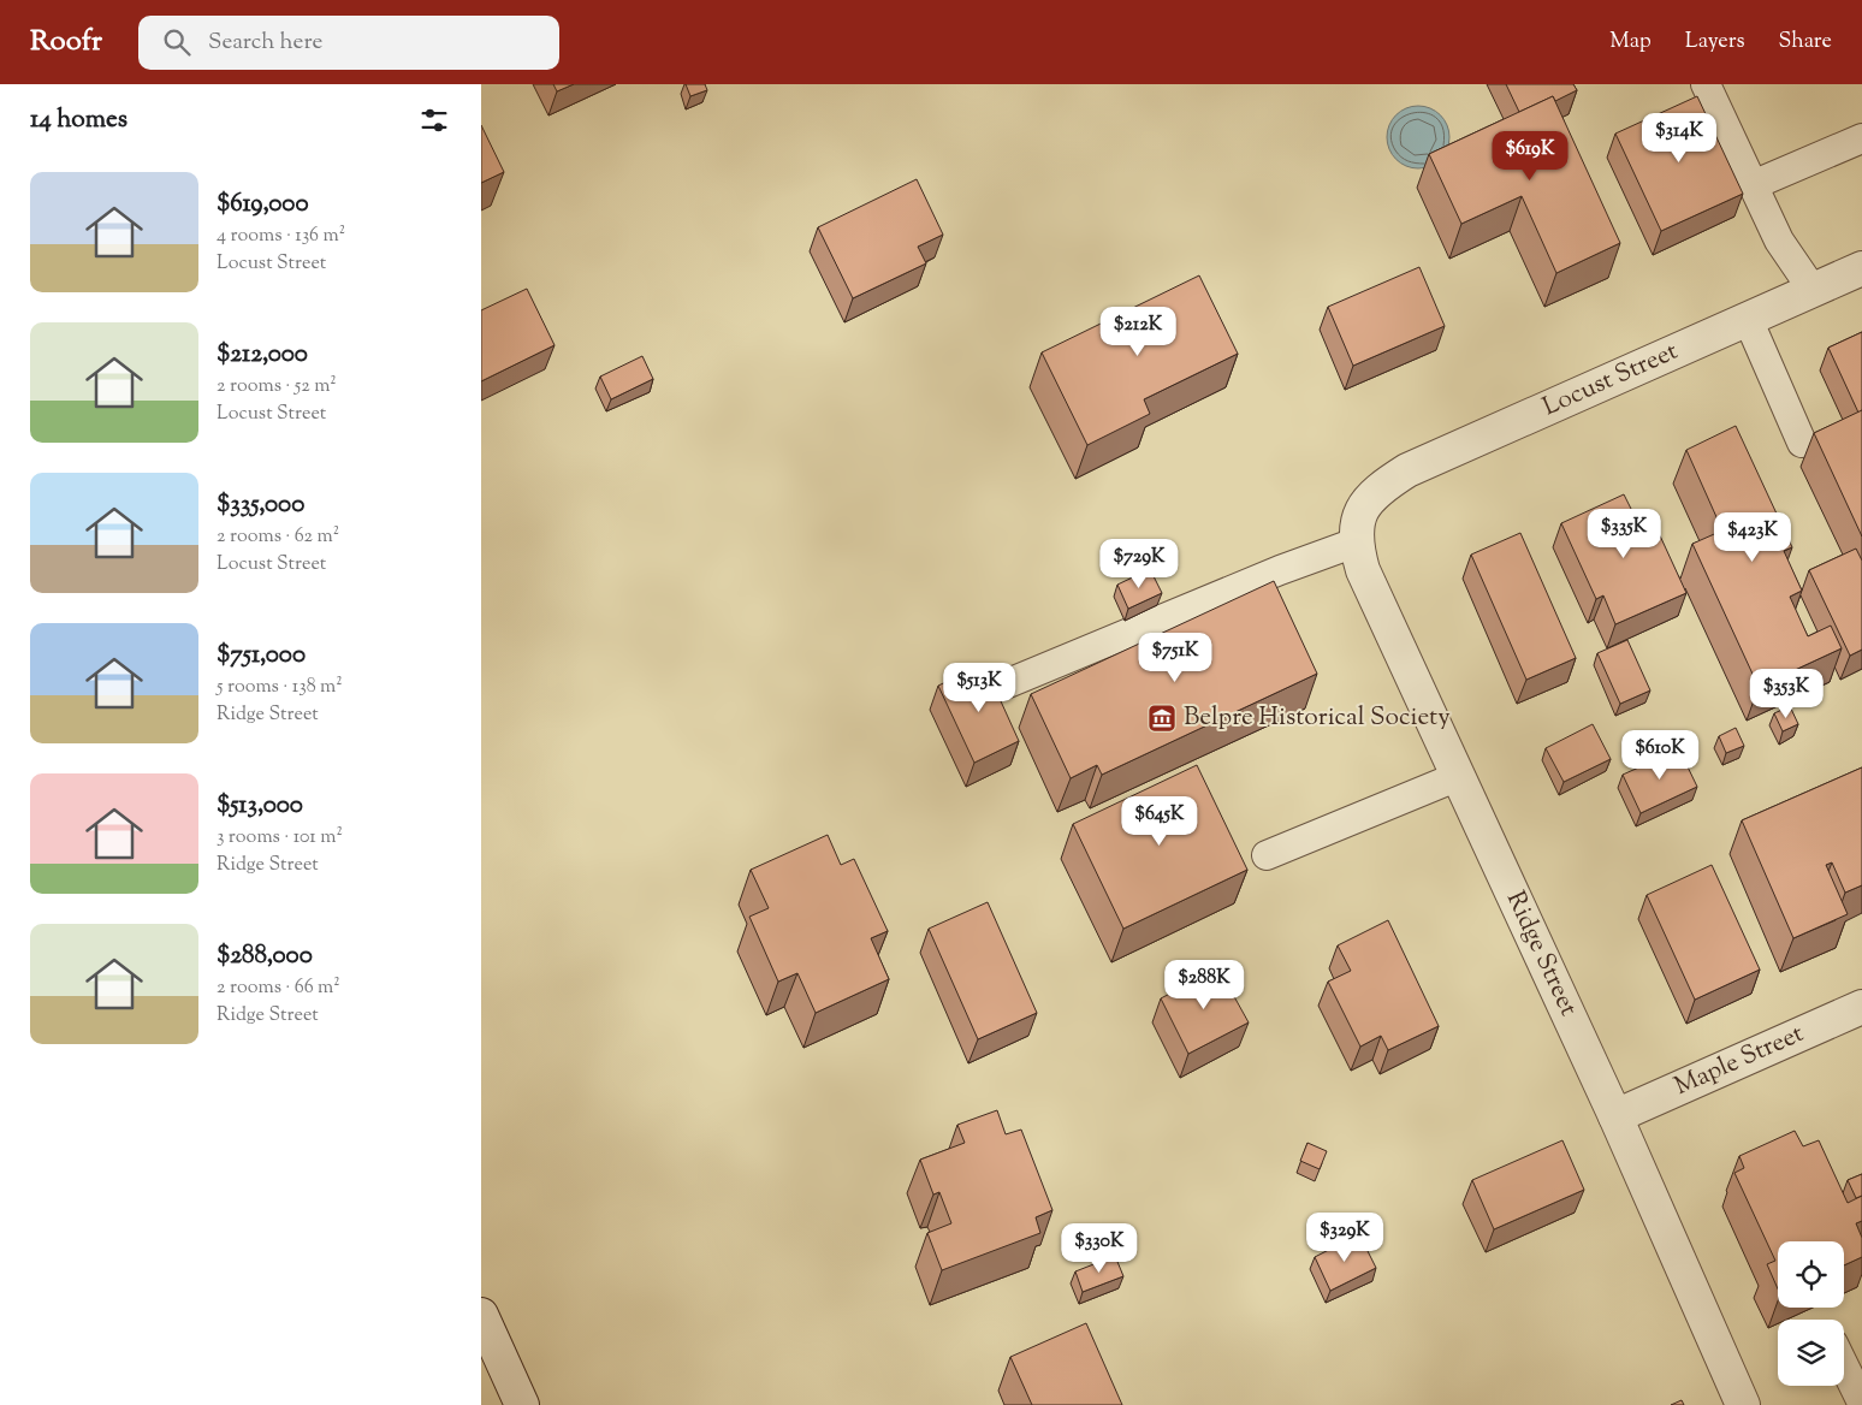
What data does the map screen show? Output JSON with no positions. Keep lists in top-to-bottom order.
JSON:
{
  "streets": {
    "street": ["Locust Street", "Ridge Street", "Maple Street"]
  },
  "crossings": [
    ["Locust Street", "Ridge Street"],
    ["Ridge Street", "Maple Street"]
  ],
  "places": {
    "museum": ["Belpre Historical Society"]
  },
  "page": {
    "header": "Roofr",
    "search": "Search here",
    "nav": ["Map", "Layers", "Share"],
    "heading": "14 homes",
    "price": [
      "$314K",
      "$619K",
      "$212K",
      "$335K",
      "$423K",
      "$729K",
      "$751K",
      "$513K",
      "$353K",
      "$610K",
      "$645K",
      "$288K",
      "$329K",
      "$330K"
    ],
    "list": [
      {
        "name": "$619,000",
        "note": "4 rooms · 136 m² · Locust Street"
      },
      {
        "name": "$212,000",
        "note": "2 rooms · 52 m² · Locust Street"
      },
      {
        "name": "$335,000",
        "note": "2 rooms · 62 m² · Locust Street"
      },
      {
        "name": "$751,000",
        "note": "5 rooms · 138 m² · Ridge Street"
      },
      {
        "name": "$513,000",
        "note": "3 rooms · 101 m² · Ridge Street"
      },
      {
        "name": "$288,000",
        "note": "2 rooms · 66 m² · Ridge Street"
      }
    ]
  }
}
